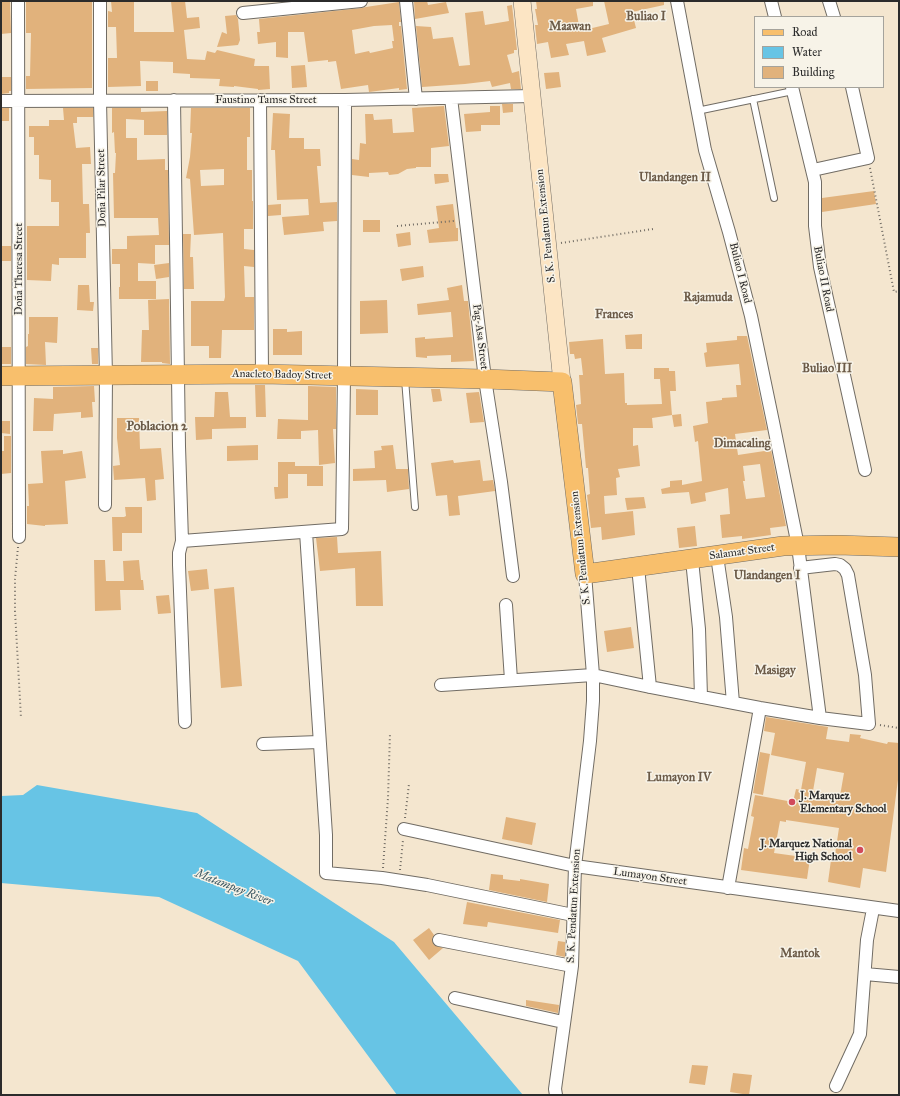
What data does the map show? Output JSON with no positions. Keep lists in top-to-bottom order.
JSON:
{
  "streets": {
    "main road": ["S. K. Pendatun Extension", "Anacleto Badoy Street", "Salamat Street"],
    "street": [
      "Faustino Tamse Street",
      "Doña Pilar Street",
      "Doña Theresa Street",
      "Buliao I Road",
      "Buliao II Road",
      "Pag-Asa Street",
      "Lumayon Street"
    ]
  },
  "crossings": [
    ["Faustino Tamse Street", "Doña Pilar Street"],
    ["Faustino Tamse Street", "S. K. Pendatun Extension"],
    ["Faustino Tamse Street", "Doña Theresa Street"],
    ["Faustino Tamse Street", "Pag-Asa Street"],
    ["Doña Pilar Street", "Anacleto Badoy Street"],
    ["S. K. Pendatun Extension", "Anacleto Badoy Street"],
    ["S. K. Pendatun Extension", "Salamat Street"],
    ["S. K. Pendatun Extension", "Lumayon Street"],
    ["Doña Theresa Street", "Anacleto Badoy Street"],
    ["Buliao I Road", "Salamat Street"],
    ["Pag-Asa Street", "Anacleto Badoy Street"]
  ],
  "districts": [
    "Buliao I",
    "Maawan",
    "Ulandangen II",
    "Rajamuda",
    "Frances",
    "Buliao III",
    "Poblacion 2",
    "Dimacaling",
    "Ulandangen I",
    "Masigay",
    "Lumayon IV",
    "Mantok"
  ],
  "water": ["Matampay River"],
  "places": ["J. Marquez Elementary School", "J. Marquez National High School"],
  "legend": ["Road", "Water", "Building"]
}
